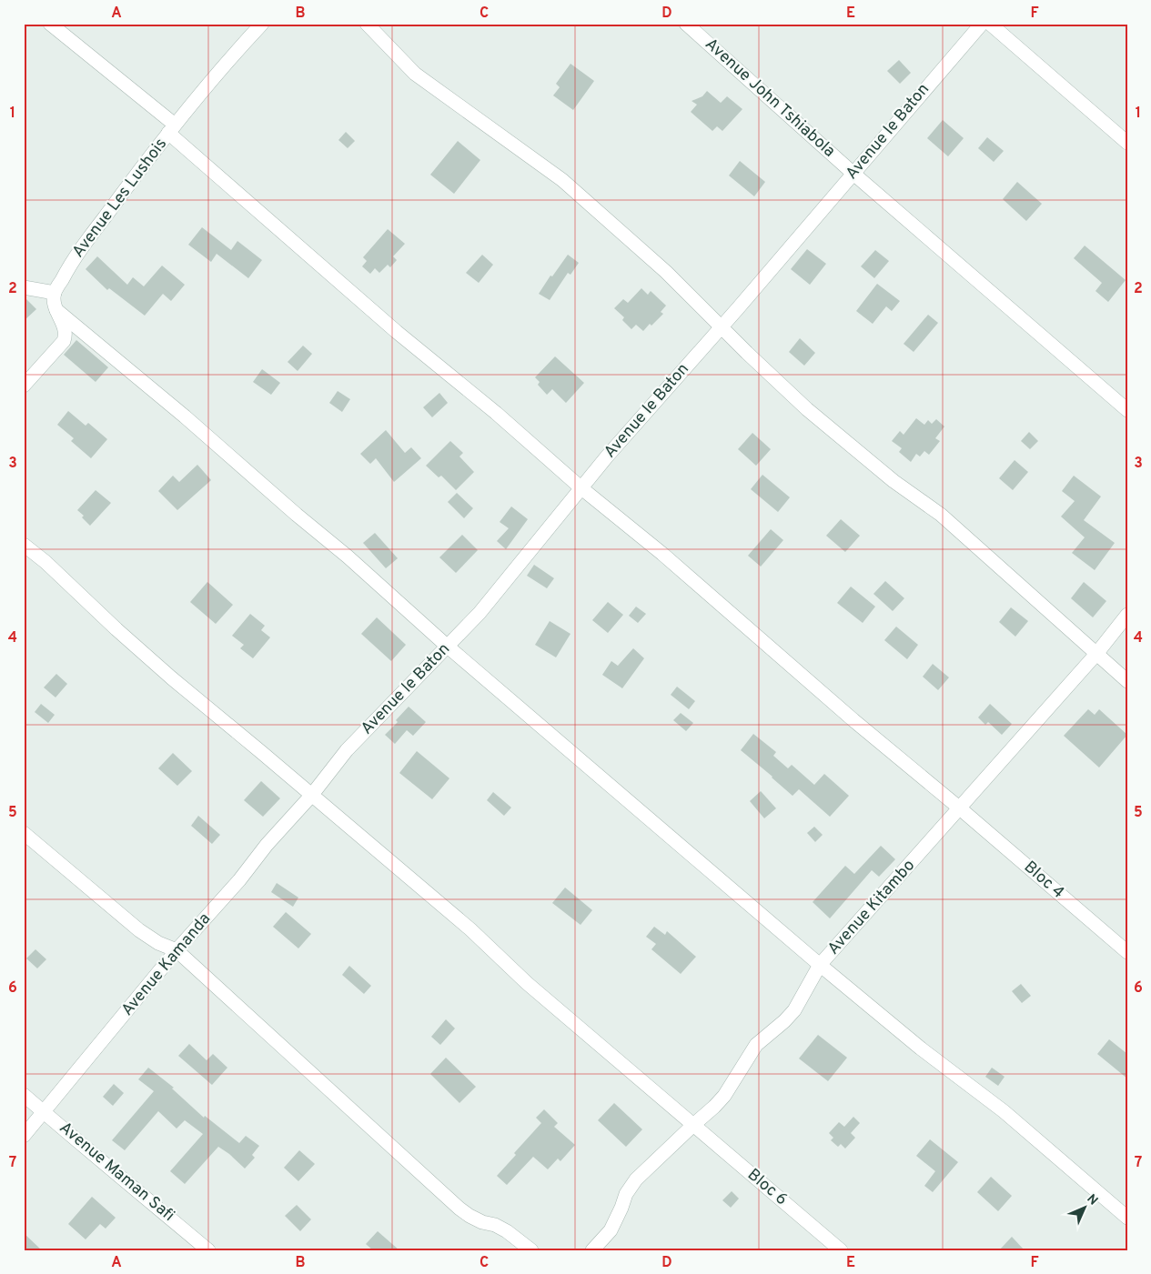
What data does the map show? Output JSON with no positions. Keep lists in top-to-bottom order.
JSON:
{
  "streets": {
    "street": [
      "Avenue John Tshiabola",
      "Avenue le Baton",
      "Avenue Les Lushois",
      "Bloc 4",
      "Avenue Kitambo",
      "Avenue Kamanda",
      "Avenue Maman Safi",
      "Bloc 6"
    ]
  },
  "crossings": [
    ["Avenue John Tshiabola", "Avenue le Baton"],
    ["Avenue le Baton", "Bloc 4"],
    ["Avenue le Baton", "Avenue Kamanda"],
    ["Avenue le Baton", "Bloc 6"],
    ["Avenue Les Lushois", "Bloc 4"],
    ["Bloc 4", "Avenue Kitambo"],
    ["Avenue Kamanda", "Avenue Maman Safi"],
    ["Avenue Kamanda", "Bloc 6"]
  ],
  "north": "top right",
  "grid": {
    "columns": [
      "A",
      "B",
      "C",
      "D",
      "E",
      "F"
    ],
    "rows": [
      "1",
      "2",
      "3",
      "4",
      "5",
      "6",
      "7"
    ]
  }
}
